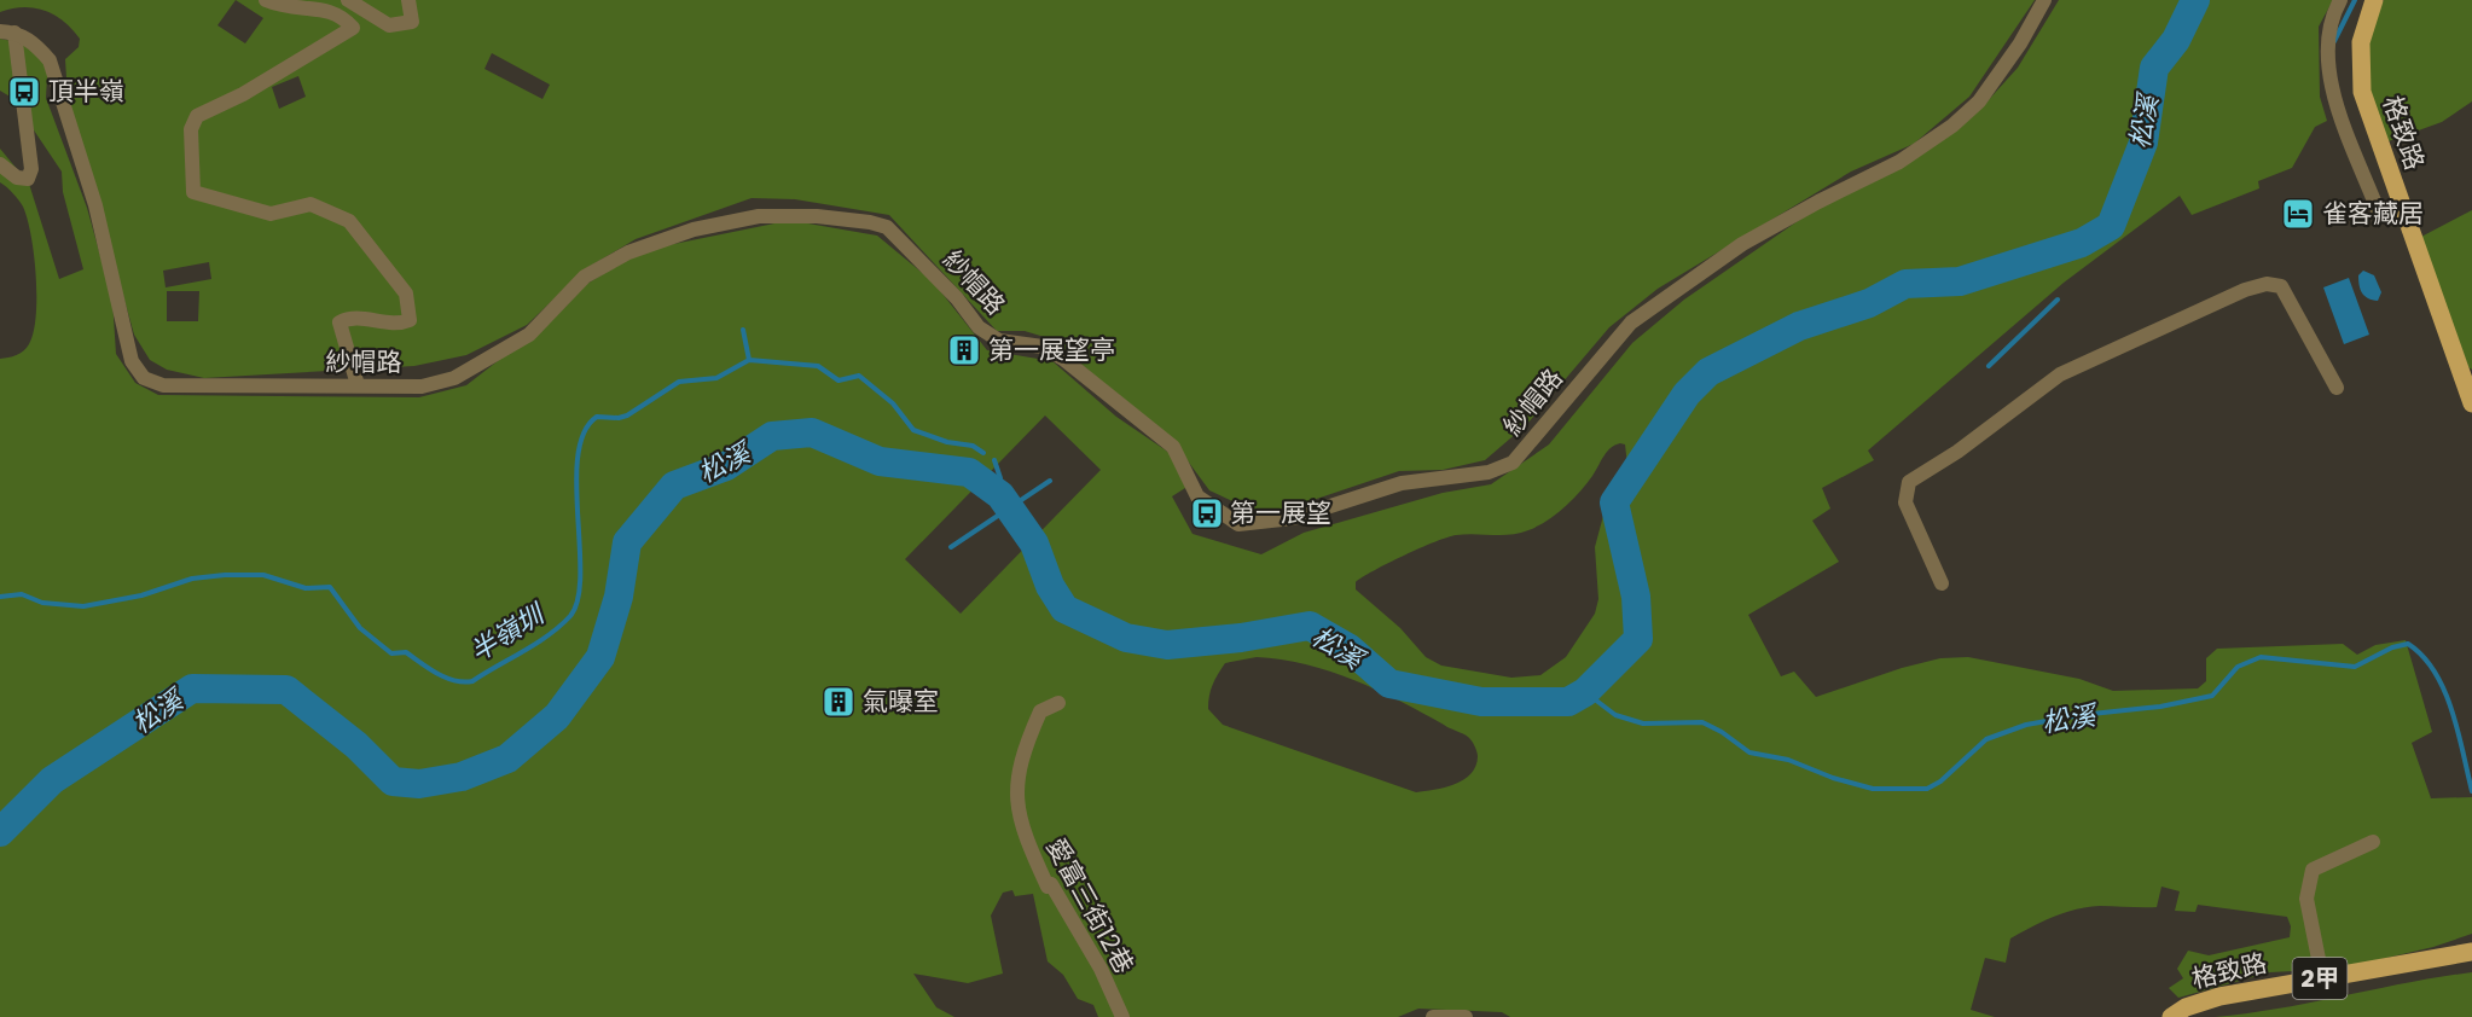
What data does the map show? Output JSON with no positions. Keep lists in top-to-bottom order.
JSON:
{
  "streets": {
    "main road": ["格致路", "2甲"],
    "street": ["紗帽路", "愛富三街12巷"]
  },
  "water": ["松溪", "半嶺圳"],
  "places": {
    "bus stop": ["頂半嶺", "第一展望"],
    "hotel": ["雀客藏居"],
    "building": ["第一展望亭", "氣曝室"]
  }
}
